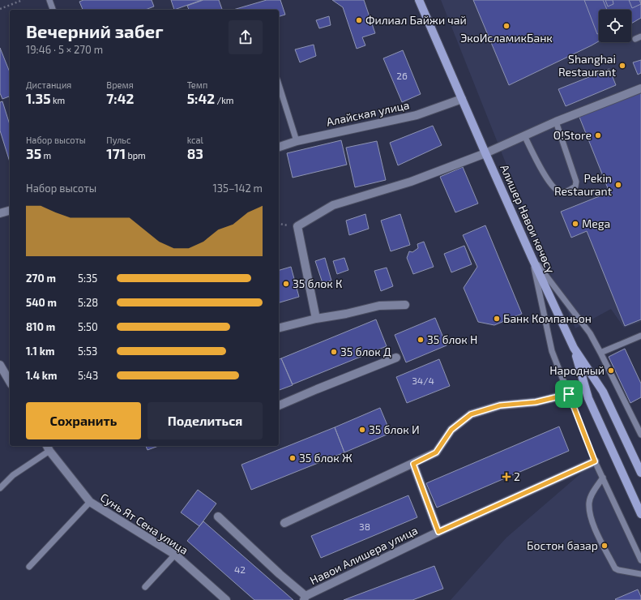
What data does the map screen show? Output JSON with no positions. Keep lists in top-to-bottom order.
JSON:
{
  "streets": {
    "main road": ["Алишер Навои көчөсү"],
    "street": ["Алайская улица", "Сунь Ят Сена улица", "Навои Алишера улица"]
  },
  "crossings": [
    ["Алайская улица", "Алишер Навои көчөсү"]
  ],
  "places": {
    "other": [
      "Филиал Байжи чай",
      "ЭкоИсламикБанк",
      "Shanghai Restaurant",
      "O!Store",
      "Pekin Restaurant",
      "Mega",
      "35 блок К",
      "Банк Компаньон",
      "35 блок Н",
      "35 блок Д",
      "Народный",
      "35 блок И",
      "35 блок Ж",
      "Бостон базар"
    ],
    "health": ["2"]
  },
  "house_numbers": [
    "26",
    "34/4",
    "38",
    "42"
  ],
  "page": {
    "heading": ["Вечерний забег", "19:46 · 5 × 270 m"],
    "stats": [
      ["Дистанция", "1.35 km"],
      ["Время", "7:42"],
      ["Темп", "5:42 /km"],
      ["Набор высоты", "35 m"],
      ["Пульс", "171 bpm"],
      ["kcal", "83"]
    ],
    "chart": ["Набор высоты", "135–142 m"],
    "list": [
      {
        "name": "270 m",
        "note": "5:35"
      },
      {
        "name": "540 m",
        "note": "5:28"
      },
      {
        "name": "810 m",
        "note": "5:50"
      },
      {
        "name": "1.1 km",
        "note": "5:53"
      },
      {
        "name": "1.4 km",
        "note": "5:43"
      }
    ],
    "buttons": ["Сохранить", "Поделиться"]
  }
}
